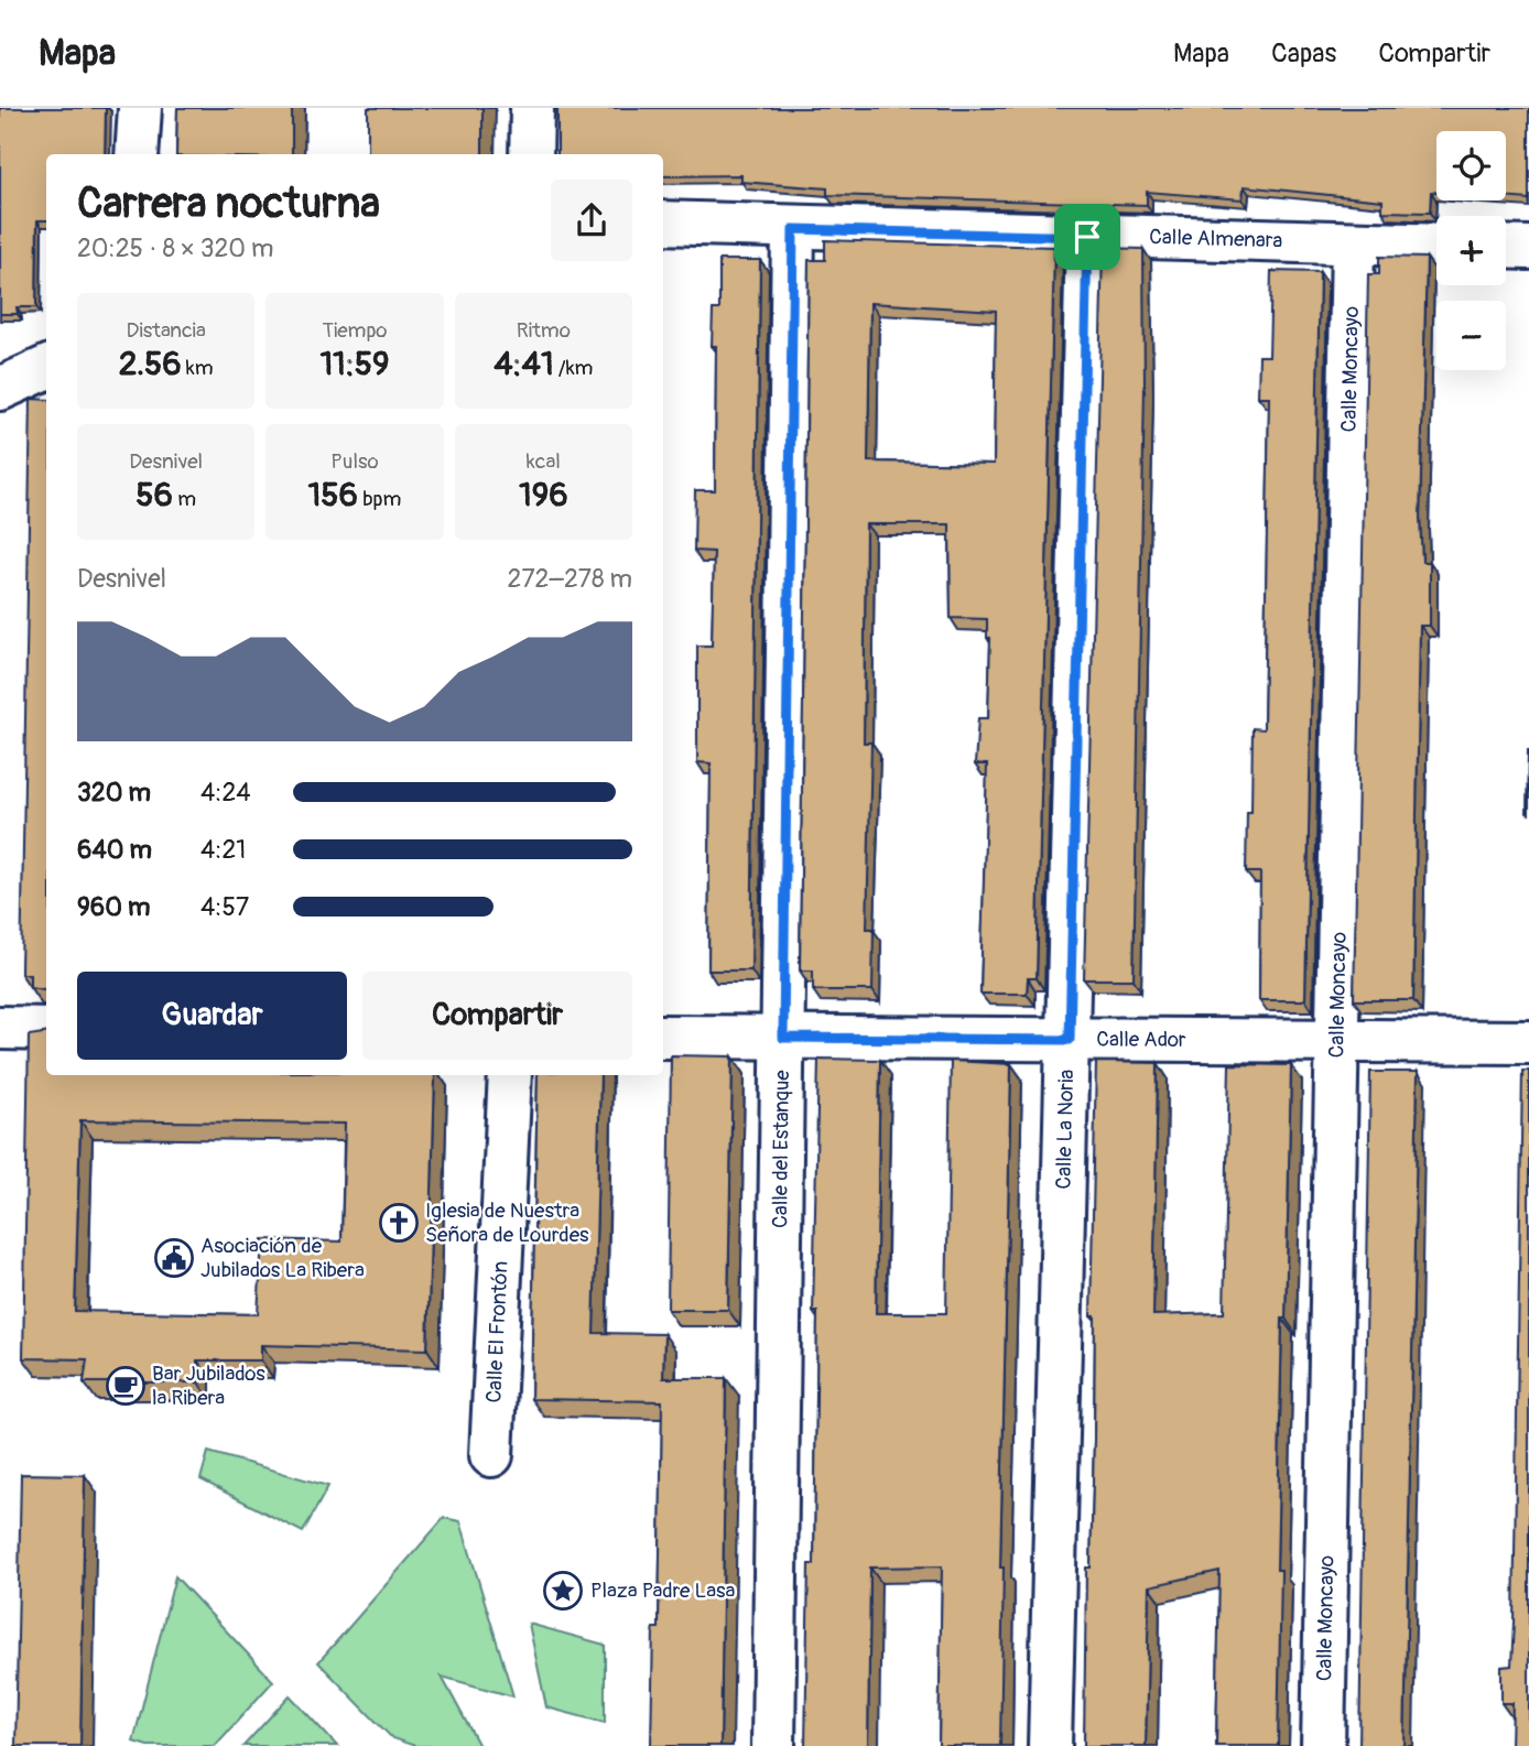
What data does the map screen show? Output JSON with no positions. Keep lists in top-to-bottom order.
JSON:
{
  "streets": {
    "street": [
      "Calle Almenara",
      "Calle Moncayo",
      "Calle Ador",
      "Calle La Noria",
      "Calle del Estanque",
      "Calle El Frontón"
    ]
  },
  "crossings": [
    ["Calle Almenara", "Calle Moncayo"],
    ["Calle Almenara", "Calle La Noria"],
    ["Calle Almenara", "Calle del Estanque"],
    ["Calle Moncayo", "Calle Ador"],
    ["Calle Ador", "Calle La Noria"],
    ["Calle Ador", "Calle del Estanque"]
  ],
  "places": {
    "church": ["Iglesia de Nuestra Señora de Lourdes"],
    "public building": ["Asociación de Jubilados La Ribera"],
    "cafe": ["Bar Jubilados la Ribera"],
    "place": ["Plaza Padre Lasa"]
  },
  "page": {
    "header": "Mapa",
    "nav": ["Mapa", "Capas", "Compartir"],
    "map_buttons": ["+", "−"],
    "heading": ["Carrera nocturna", "20:25 · 8 × 320 m"],
    "stats": [
      ["Distancia", "2.56 km"],
      ["Tiempo", "11:59"],
      ["Ritmo", "4:41 /km"],
      ["Desnivel", "56 m"],
      ["Pulso", "156 bpm"],
      ["kcal", "196"]
    ],
    "chart": ["Desnivel", "272–278 m"],
    "list": [
      {
        "name": "320 m",
        "note": "4:24"
      },
      {
        "name": "640 m",
        "note": "4:21"
      },
      {
        "name": "960 m",
        "note": "4:57"
      }
    ],
    "buttons": ["Guardar", "Compartir"]
  }
}
